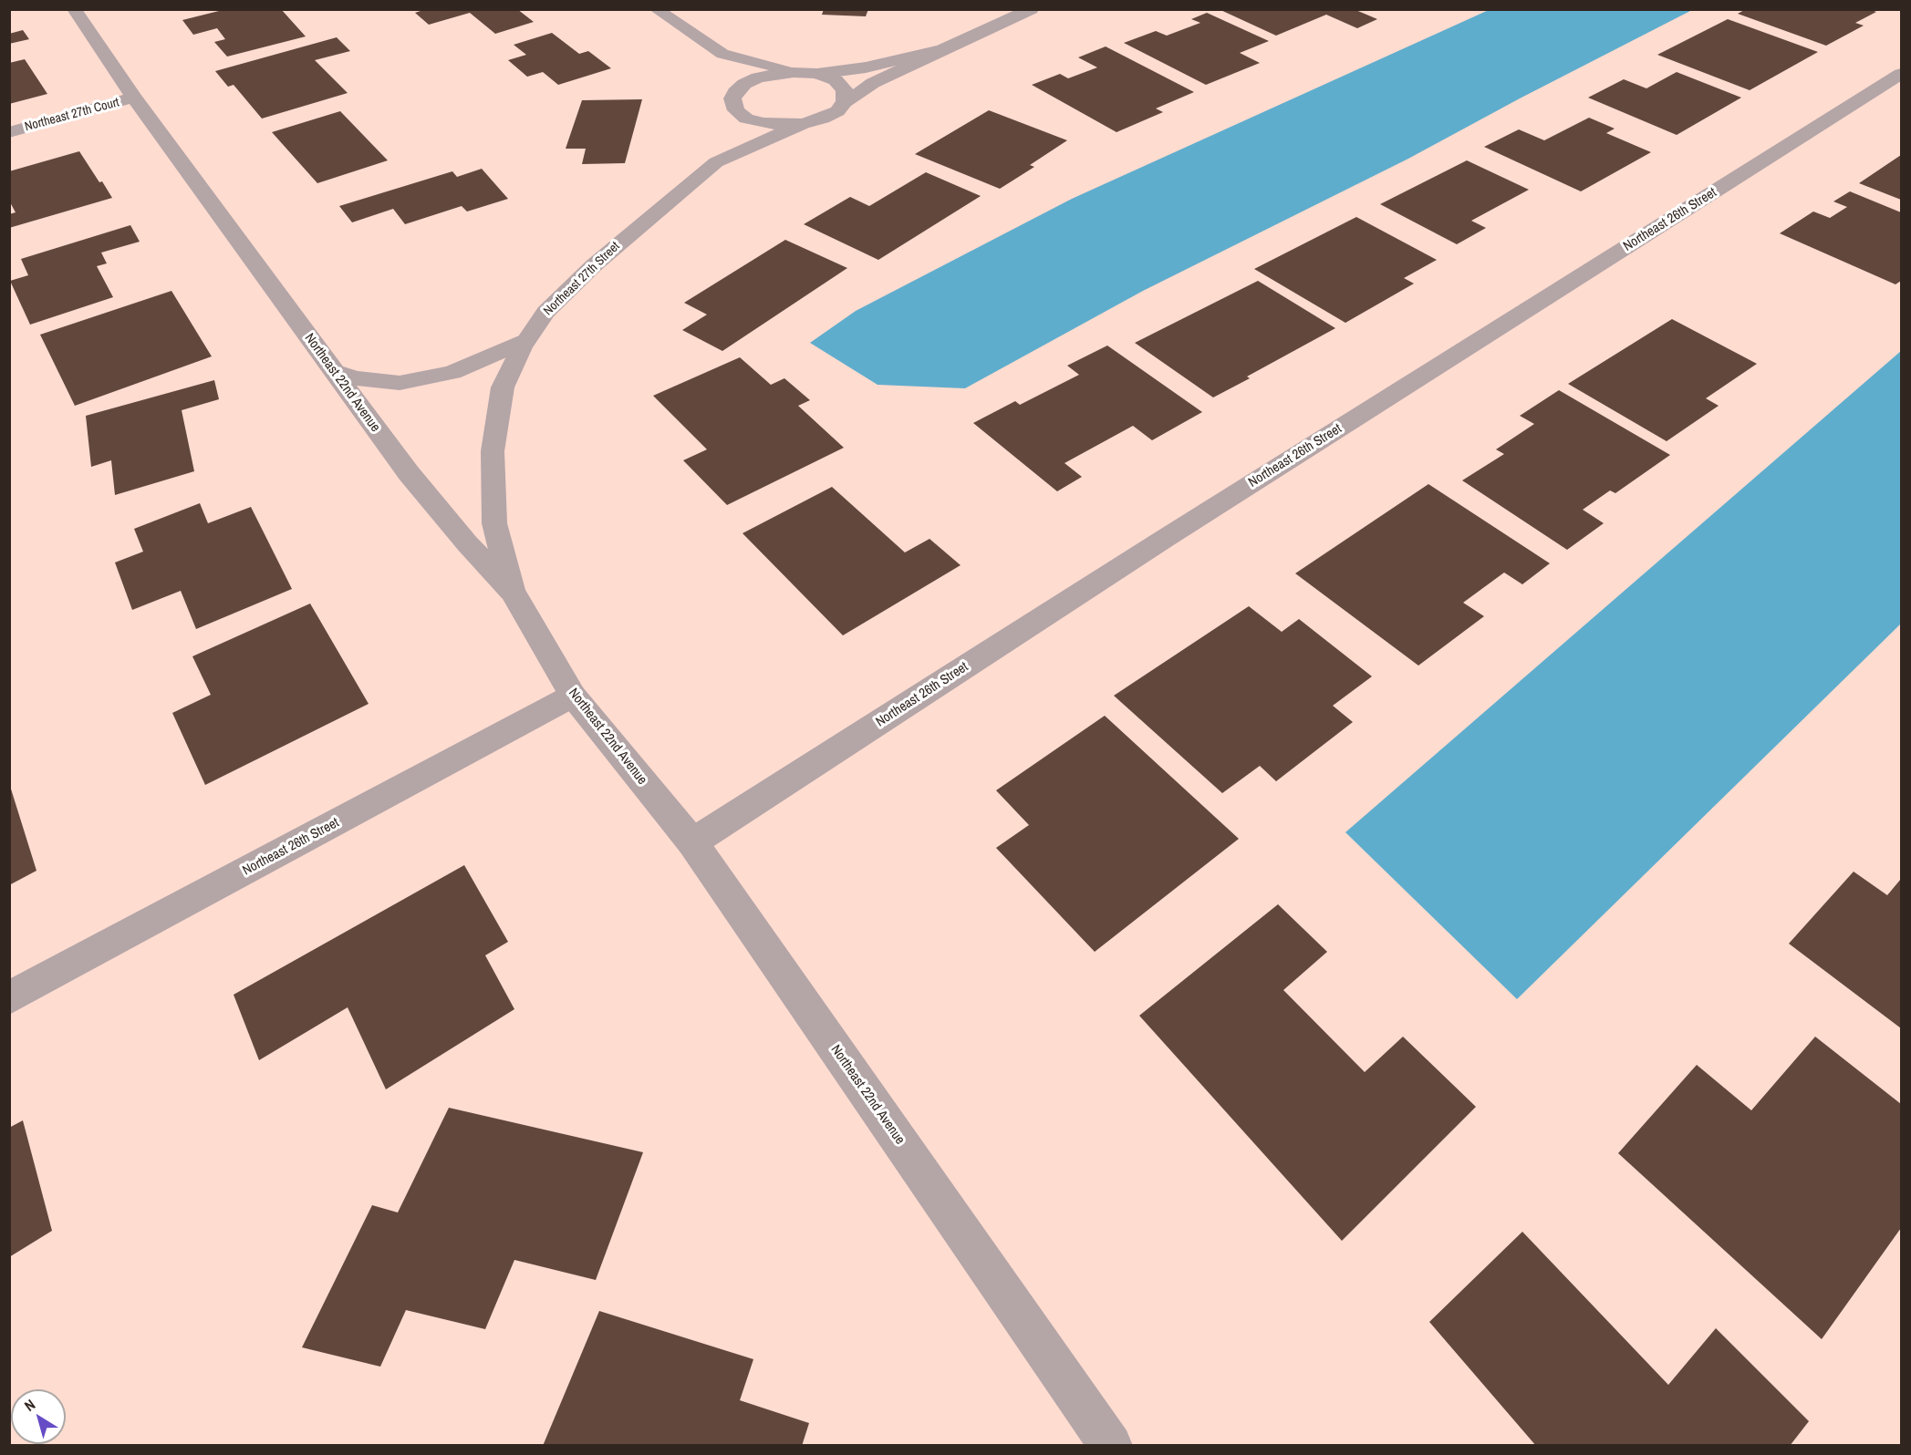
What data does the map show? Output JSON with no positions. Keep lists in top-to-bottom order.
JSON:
{
  "streets": {
    "street": [
      "Northeast 27th Court",
      "Northeast 26th Street",
      "Northeast 27th Street",
      "Northeast 22nd Avenue"
    ]
  },
  "crossings": [
    ["Northeast 27th Court", "Northeast 22nd Avenue"],
    ["Northeast 26th Street", "Northeast 22nd Avenue"],
    ["Northeast 27th Street", "Northeast 22nd Avenue"]
  ],
  "north": "top left"
}
